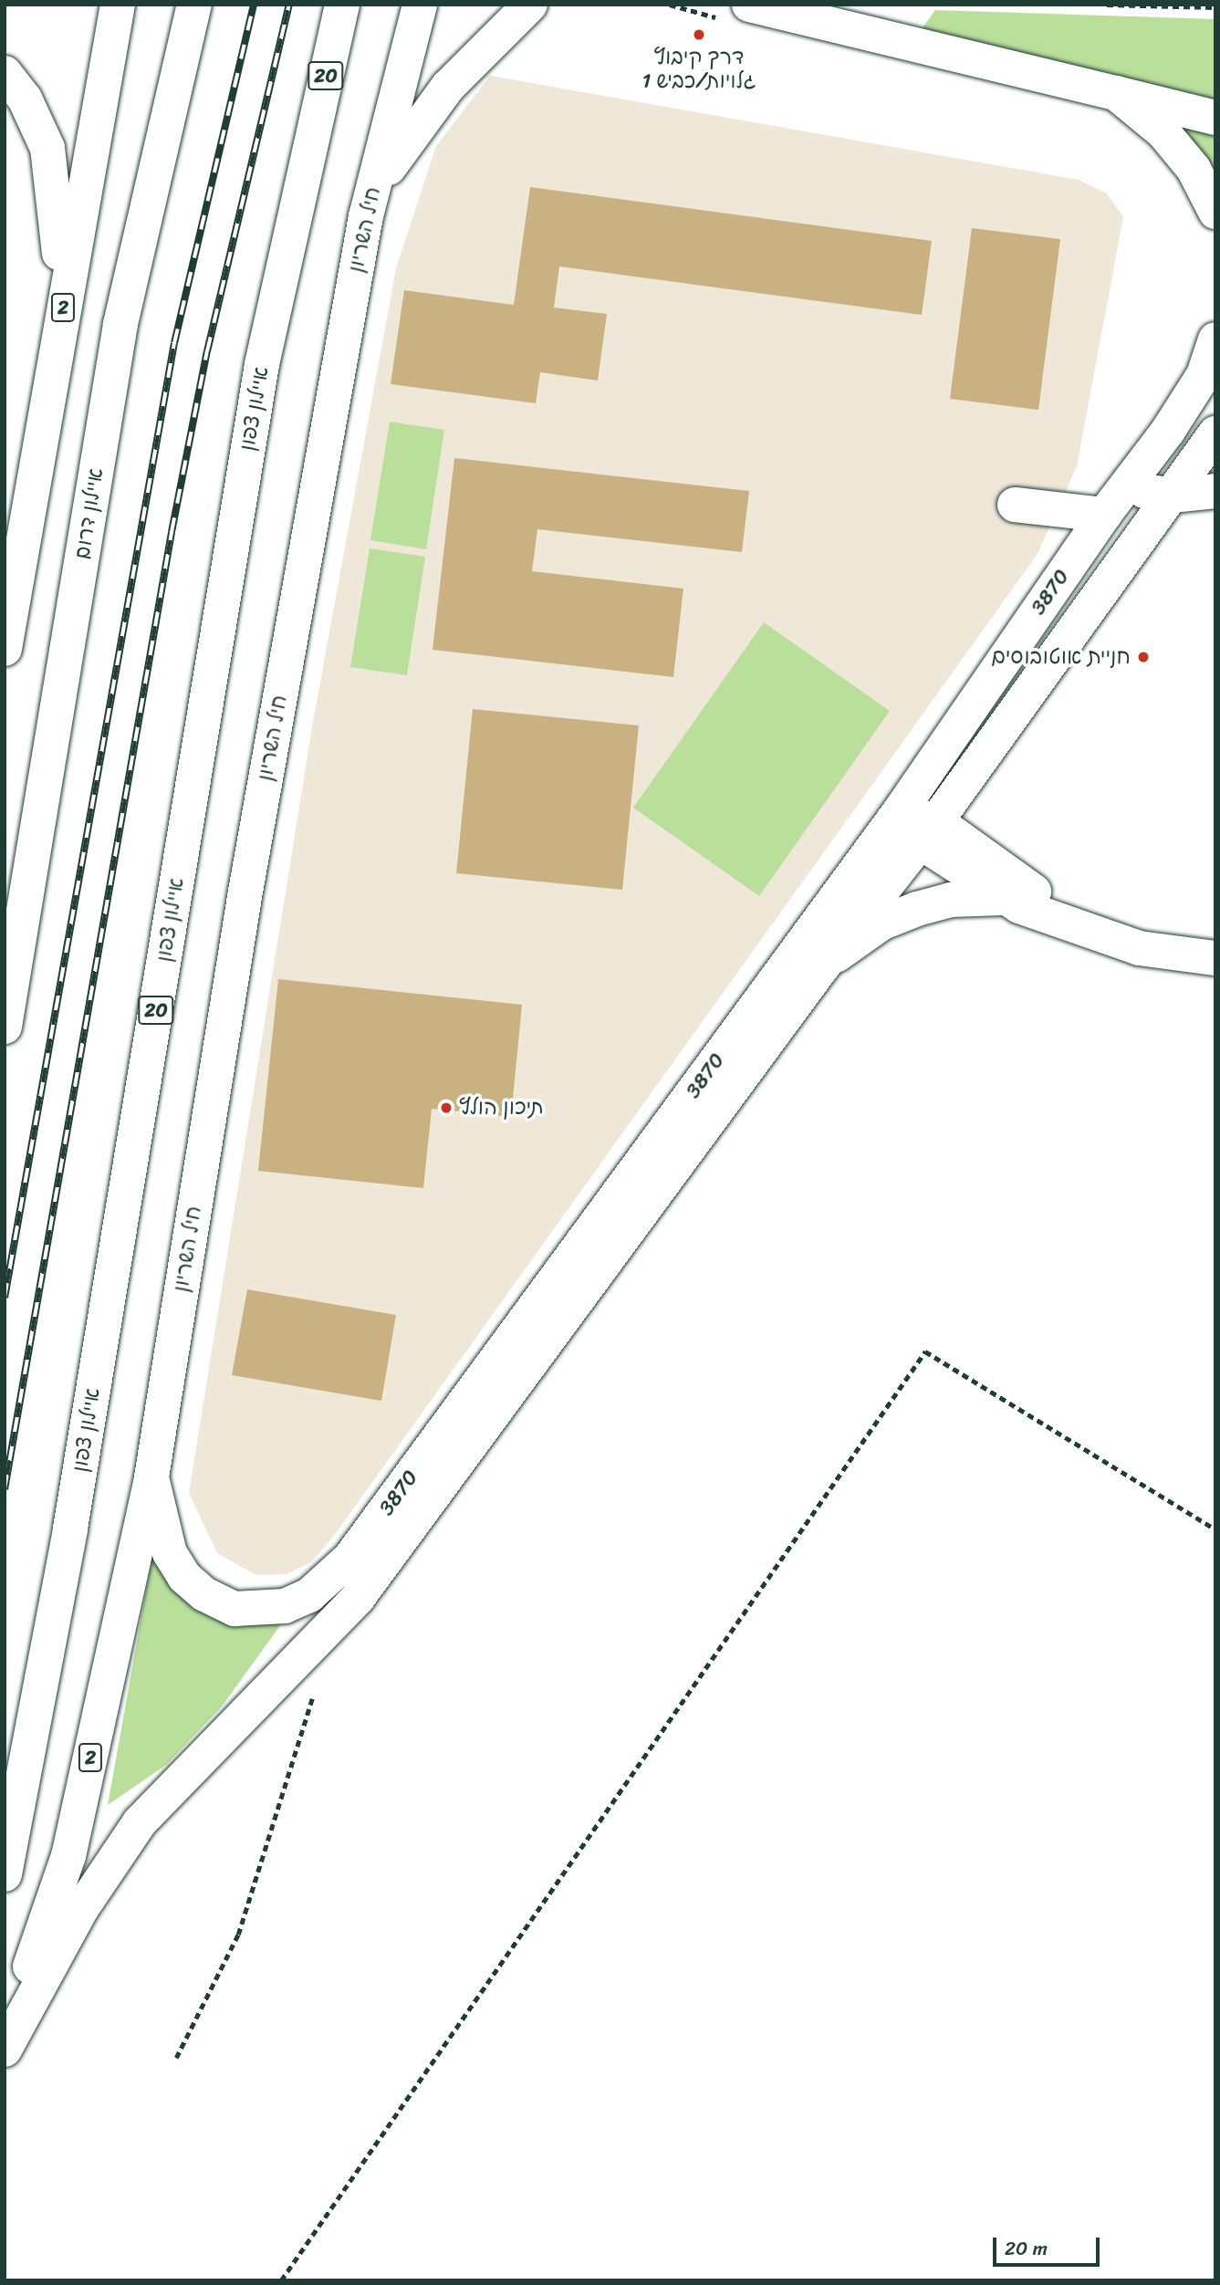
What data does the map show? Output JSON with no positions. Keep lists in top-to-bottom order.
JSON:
{
  "streets": {
    "main road": [
      "20",
      "חיל השריון",
      "2",
      "איילון צפון",
      "איילון דרום",
      "3870"
    ]
  },
  "crossings": [
    ["חיל השריון", "2"],
    ["חיל השריון", "3870"],
    ["2", "3870"]
  ],
  "places": ["דרך קיבוץ גלויות/כביש 1", "חניית אוטובוסים", "תיכון הולץ"],
  "scale_bar": "20 m"
}
